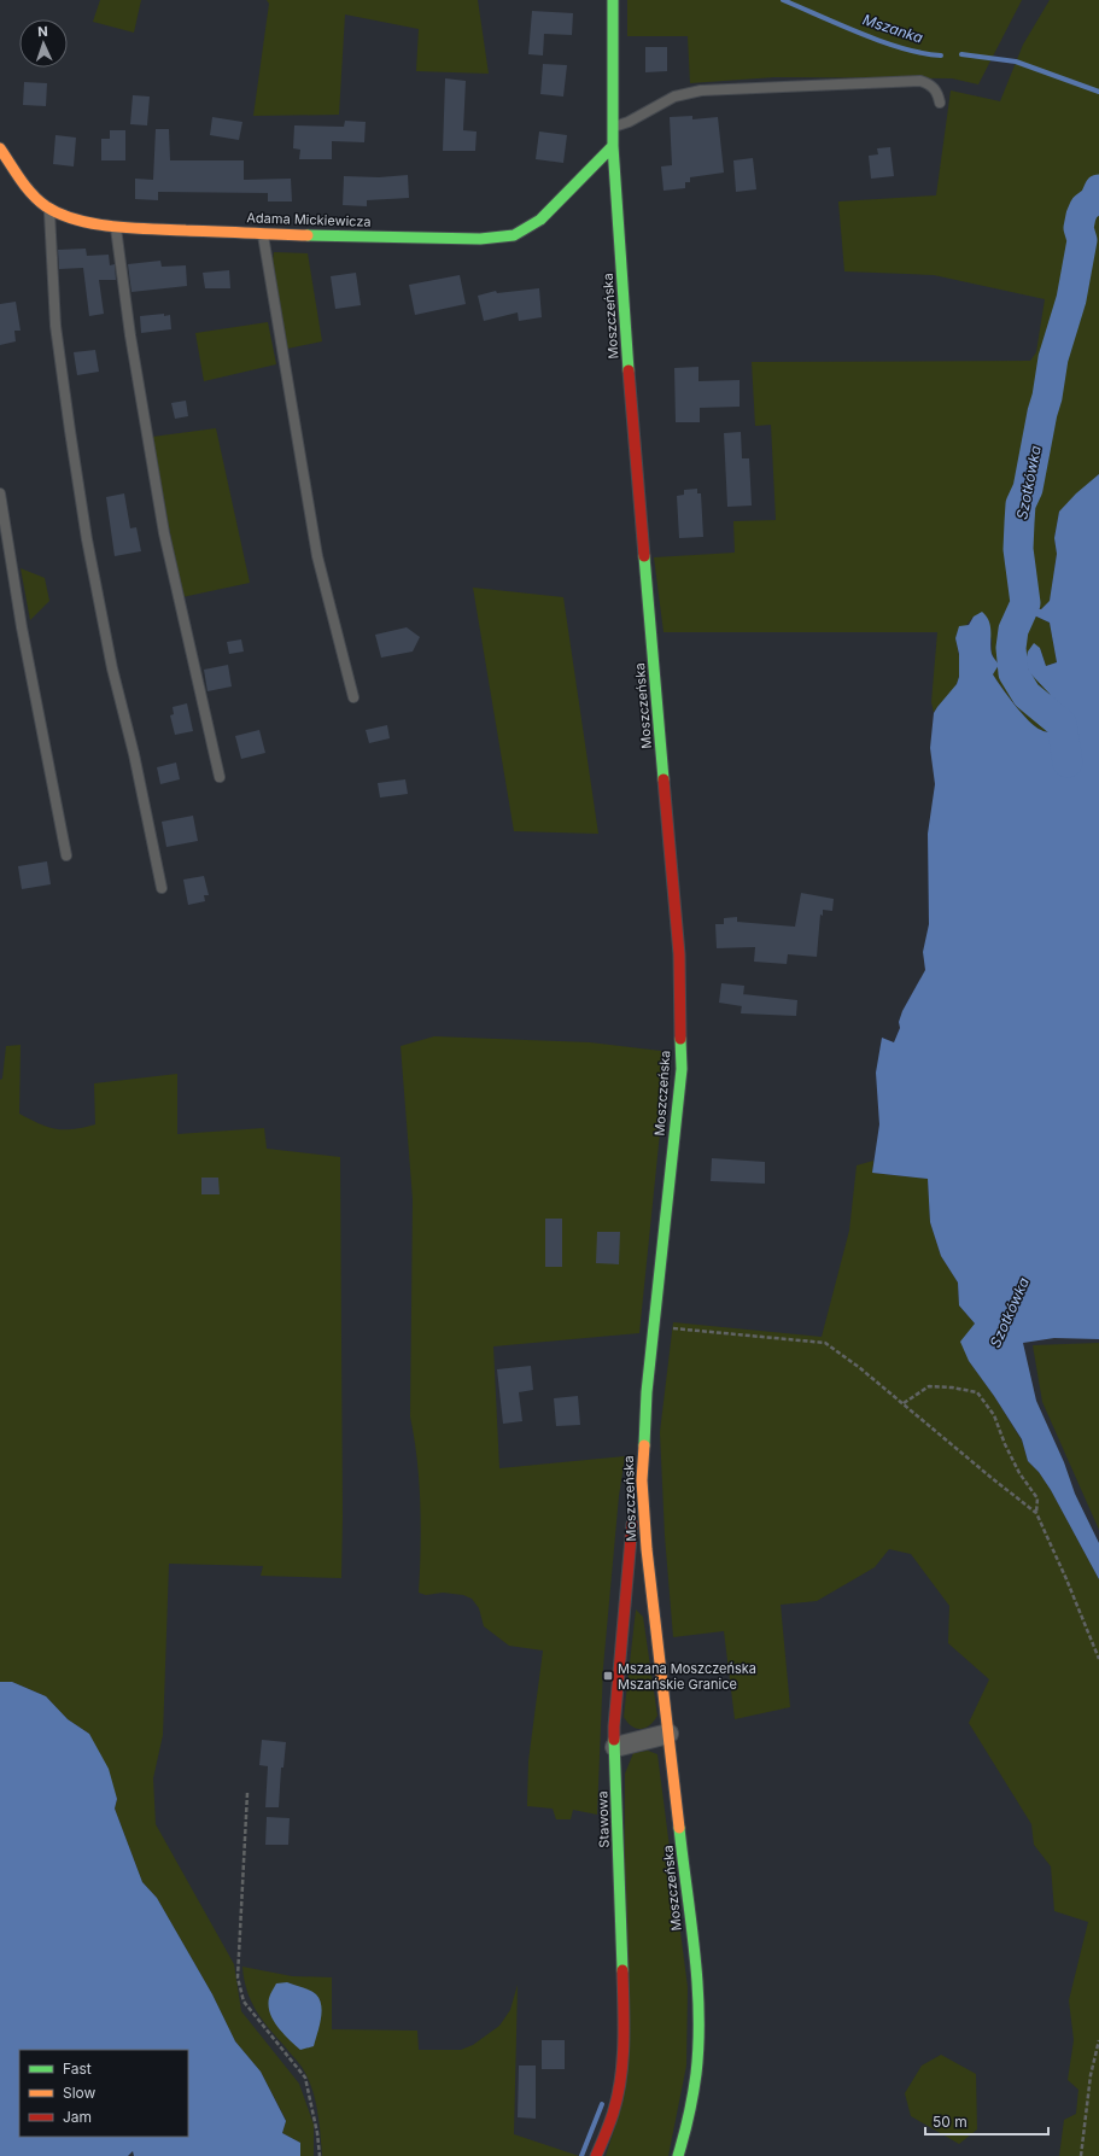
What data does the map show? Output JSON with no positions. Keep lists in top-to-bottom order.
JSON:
{
  "streets": {
    "street": ["Adama Mickiewicza", "Moszczeńska", "Stawowa"]
  },
  "crossings": [
    ["Adama Mickiewicza", "Moszczeńska"],
    ["Moszczeńska", "Stawowa"]
  ],
  "water": ["Mszanka", "Szotkówka"],
  "places": {
    "transit": ["Mszana Moszczeńska Mszańskie Granice"]
  },
  "legend": ["Fast", "Slow", "Jam"],
  "scale_bar": "50 m",
  "north": "top"
}
